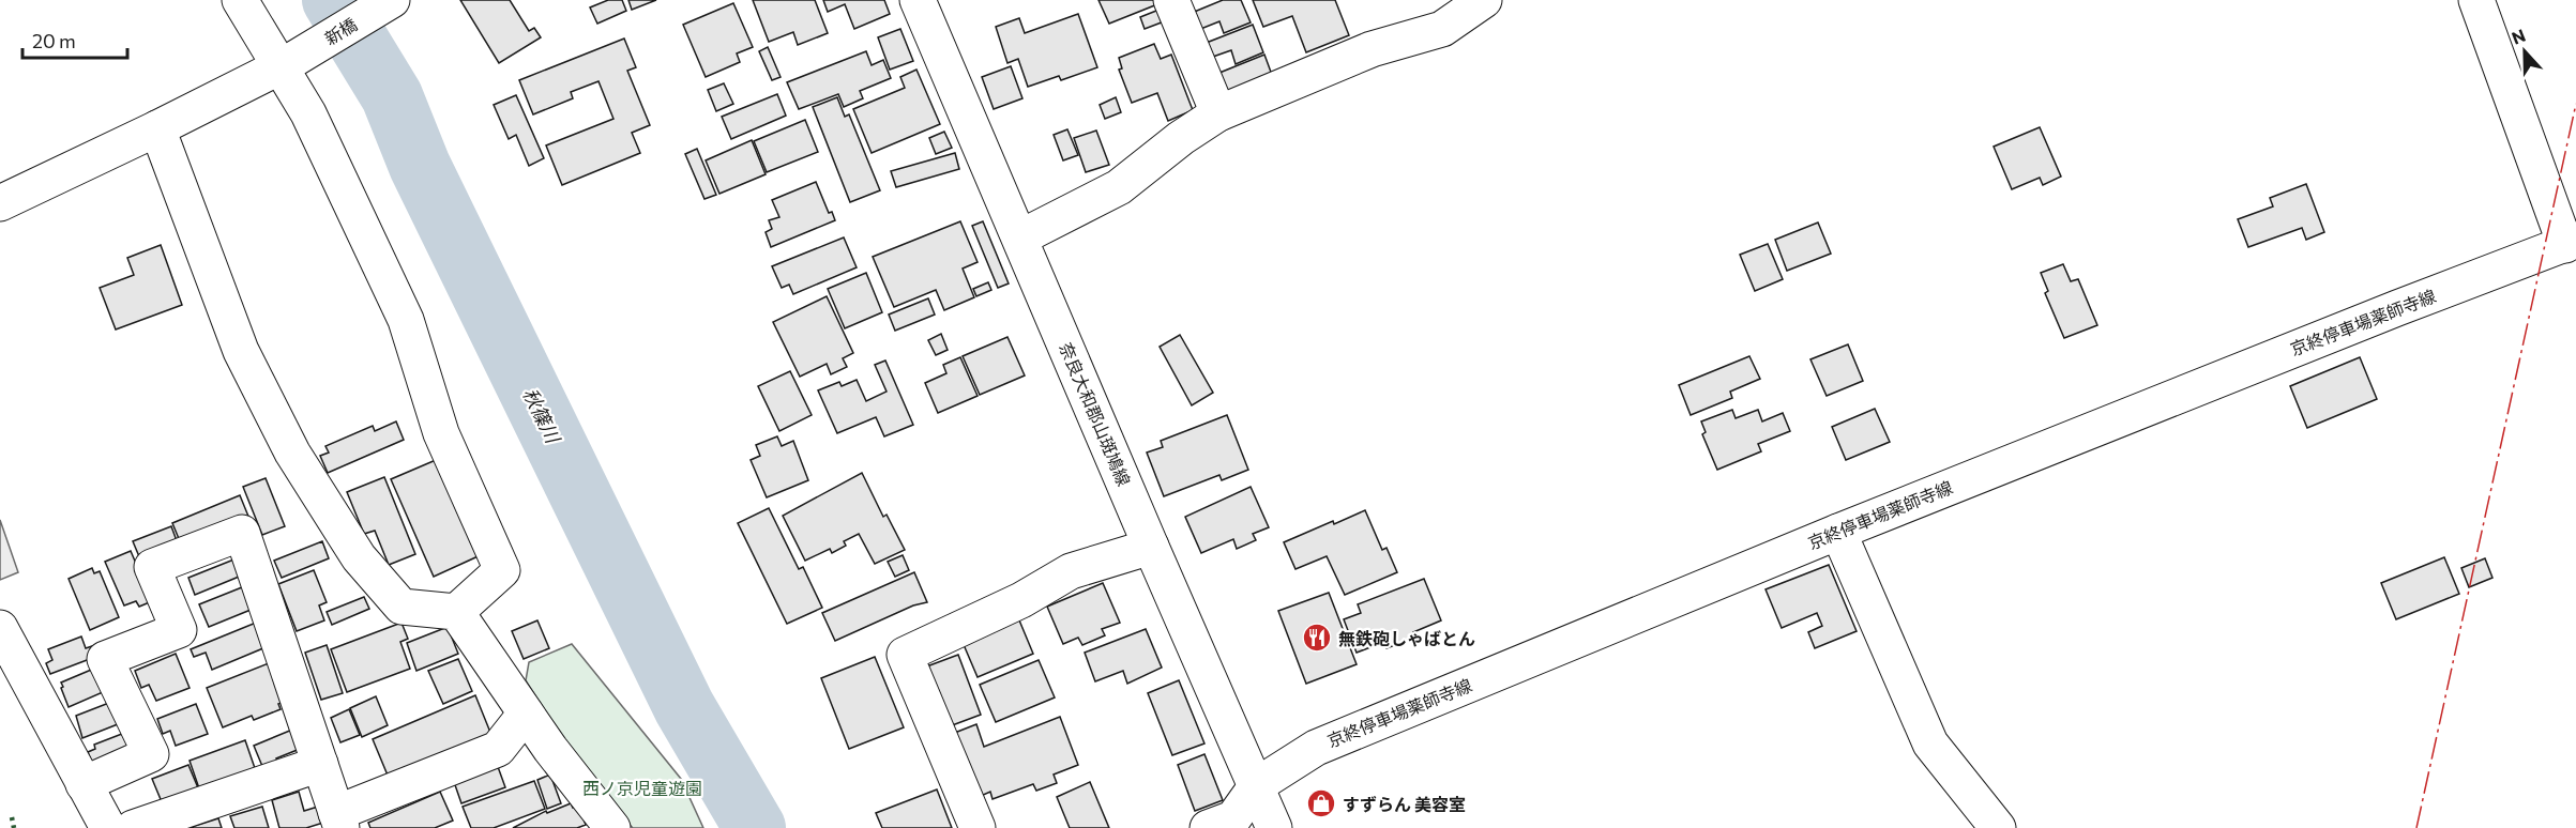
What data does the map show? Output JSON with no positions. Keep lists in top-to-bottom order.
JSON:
{
  "streets": {
    "street": ["新橋", "京終停車場薬師寺線", "奈良大和郡山斑鳩線"]
  },
  "crossings": [
    ["京終停車場薬師寺線", "奈良大和郡山斑鳩線"]
  ],
  "water": ["秋篠川"],
  "parks": ["西ノ京児童遊園"],
  "places": {
    "restaurant": ["無鉄砲しゃばとん"],
    "shop": ["すずらん 美容室"]
  },
  "scale_bar": "20 m",
  "north": "top"
}
